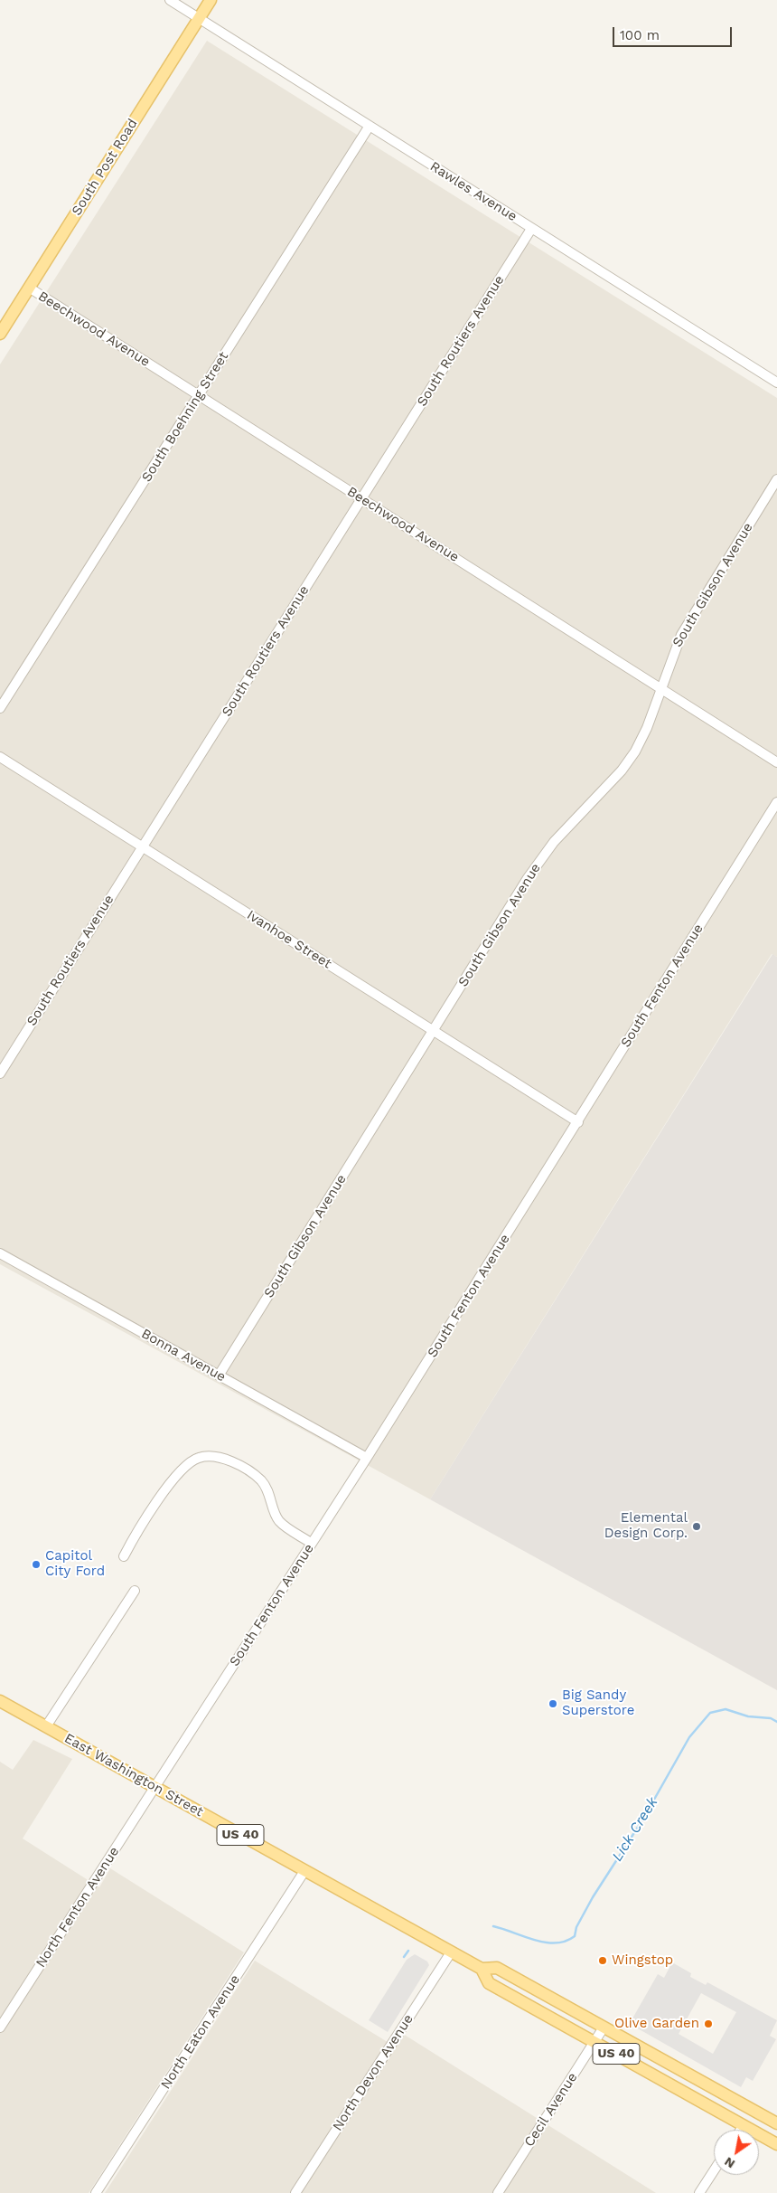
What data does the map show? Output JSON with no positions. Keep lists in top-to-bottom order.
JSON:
{
  "streets": {
    "main road": ["South Post Road", "East Washington Street", "US 40"],
    "street": [
      "Rawles Avenue",
      "Beechwood Avenue",
      "South Routiers Avenue",
      "South Boehning Street",
      "South Gibson Avenue",
      "Ivanhoe Street",
      "South Fenton Avenue",
      "Bonna Avenue",
      "North Fenton Avenue",
      "North Eaton Avenue",
      "North Devon Avenue",
      "Cecil Avenue"
    ]
  },
  "crossings": [
    ["South Post Road", "Rawles Avenue"],
    ["South Post Road", "Beechwood Avenue"],
    ["Rawles Avenue", "South Routiers Avenue"],
    ["Rawles Avenue", "South Boehning Street"],
    ["Beechwood Avenue", "South Routiers Avenue"],
    ["Beechwood Avenue", "South Boehning Street"],
    ["Beechwood Avenue", "South Gibson Avenue"],
    ["South Routiers Avenue", "Ivanhoe Street"],
    ["South Gibson Avenue", "Ivanhoe Street"],
    ["South Gibson Avenue", "Bonna Avenue"],
    ["Ivanhoe Street", "South Fenton Avenue"],
    ["South Fenton Avenue", "Bonna Avenue"],
    ["South Fenton Avenue", "East Washington Street"],
    ["South Fenton Avenue", "North Fenton Avenue"],
    ["East Washington Street", "North Fenton Avenue"],
    ["East Washington Street", "North Eaton Avenue"],
    ["East Washington Street", "North Devon Avenue"],
    ["East Washington Street", "Cecil Avenue"]
  ],
  "water": ["Lick Creek"],
  "places": [
    "Elemental Design Corp.",
    "Capitol City Ford",
    "Big Sandy Superstore",
    "Wingstop",
    "Olive Garden"
  ],
  "scale_bar": "100 m",
  "north": "bottom left"
}
